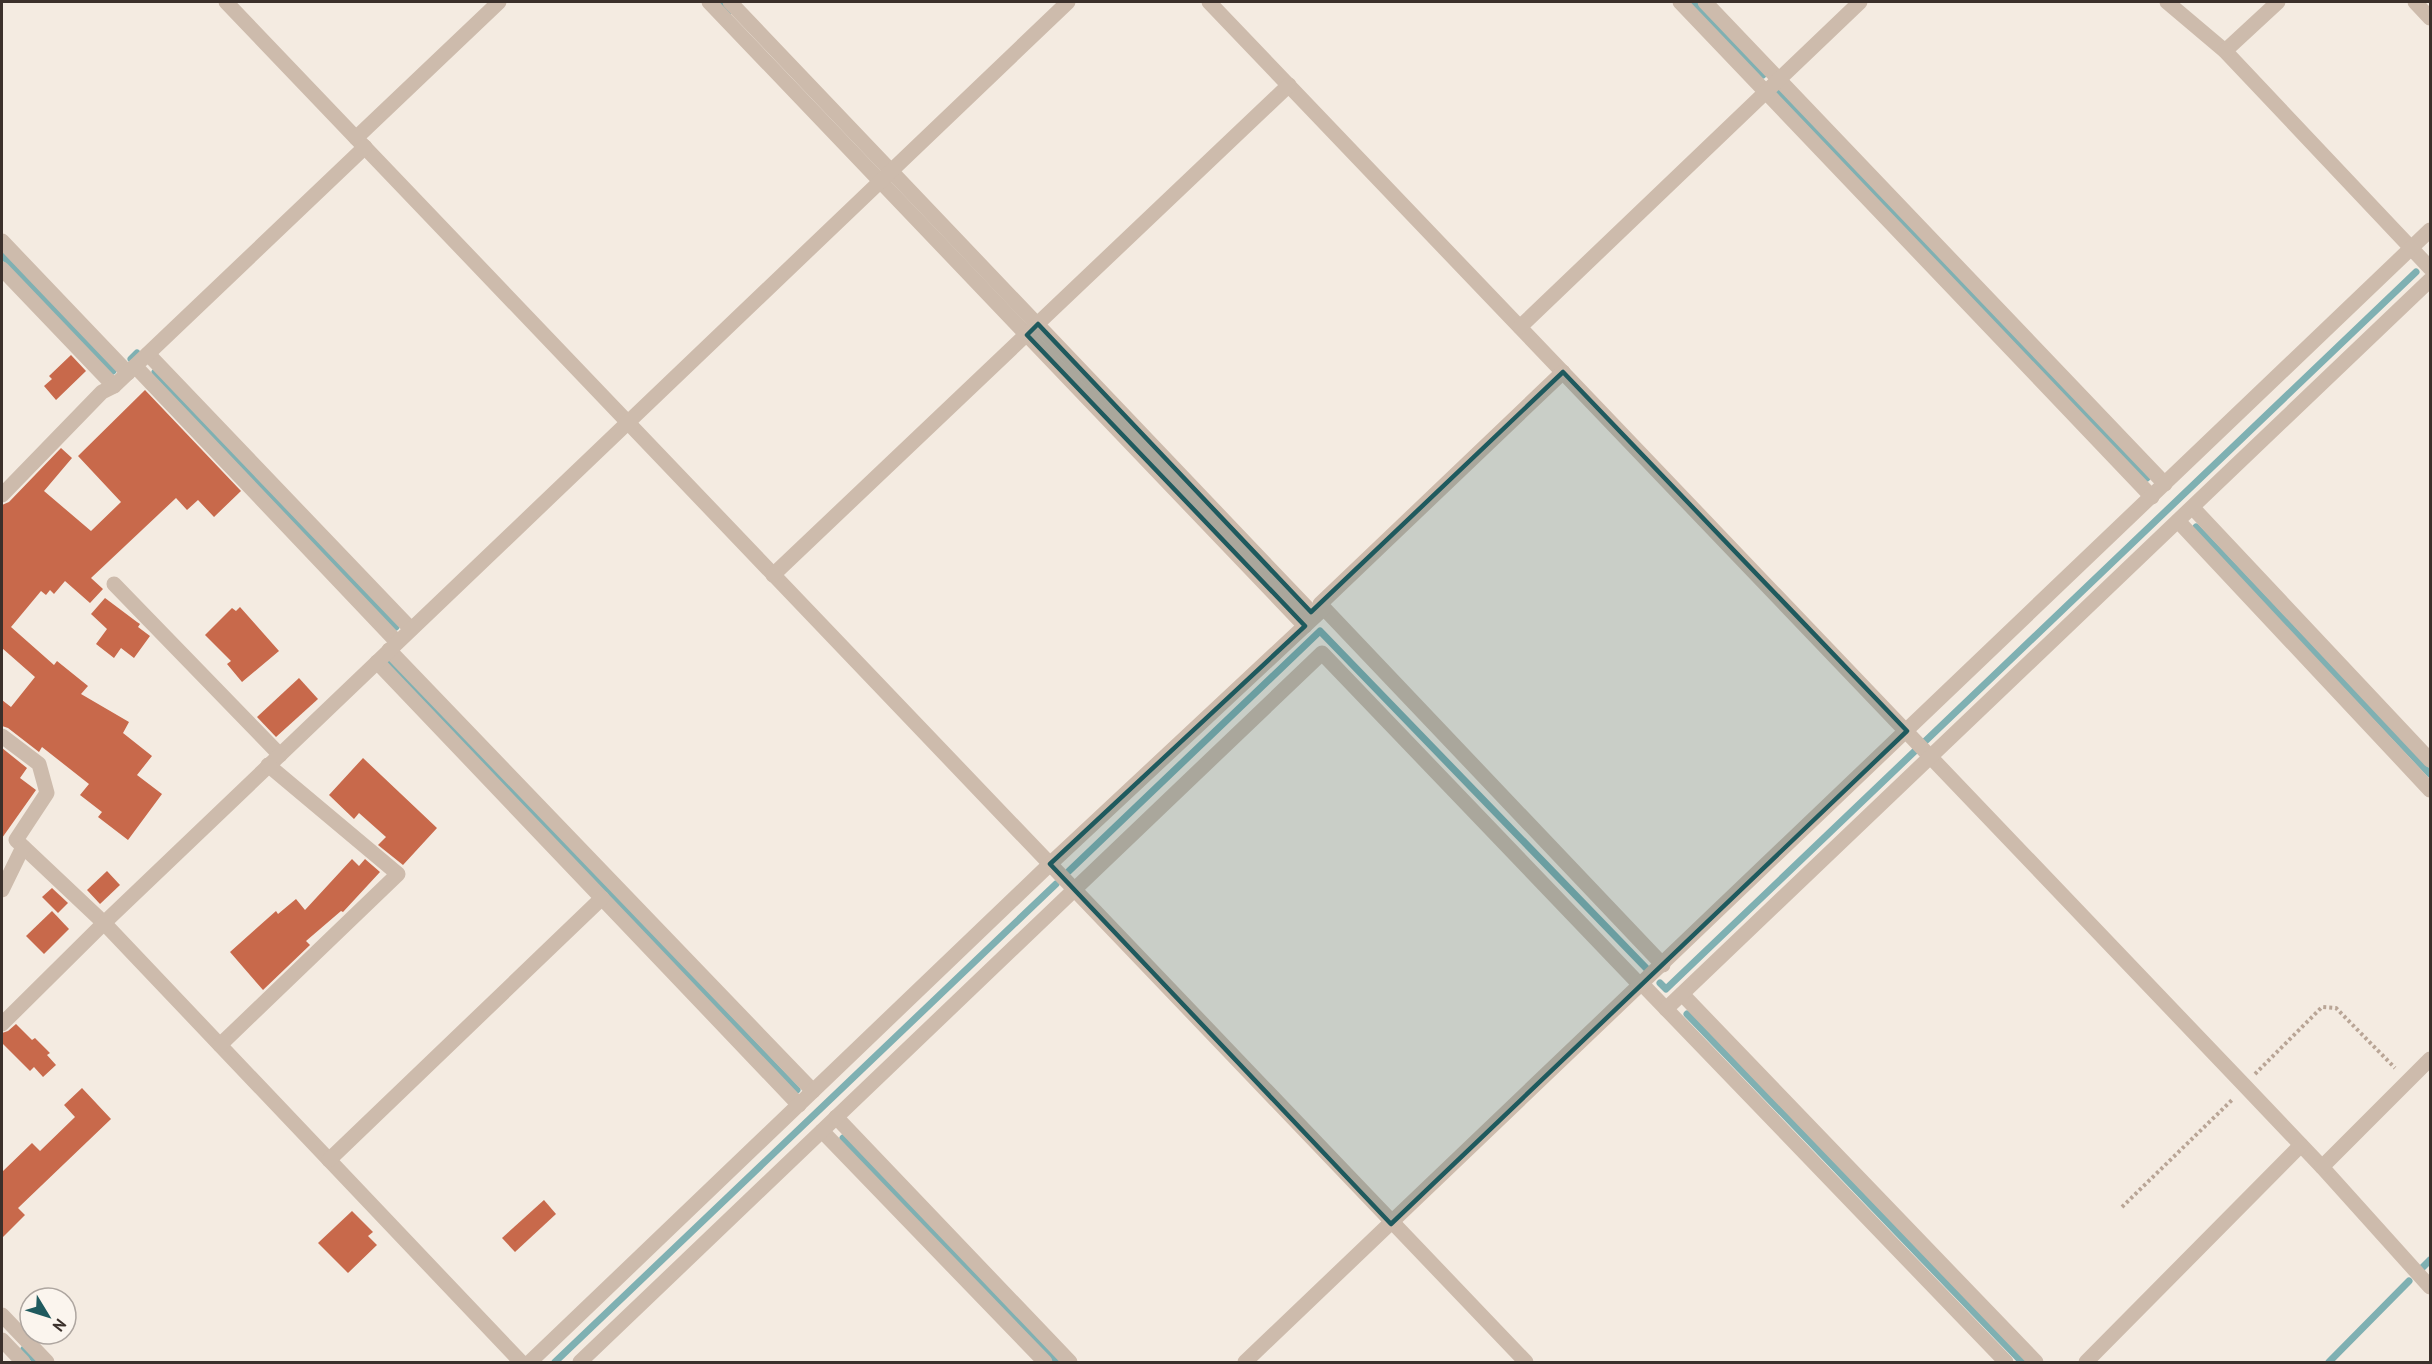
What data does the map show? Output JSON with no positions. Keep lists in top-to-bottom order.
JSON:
{
  "north": "bottom right"
}
